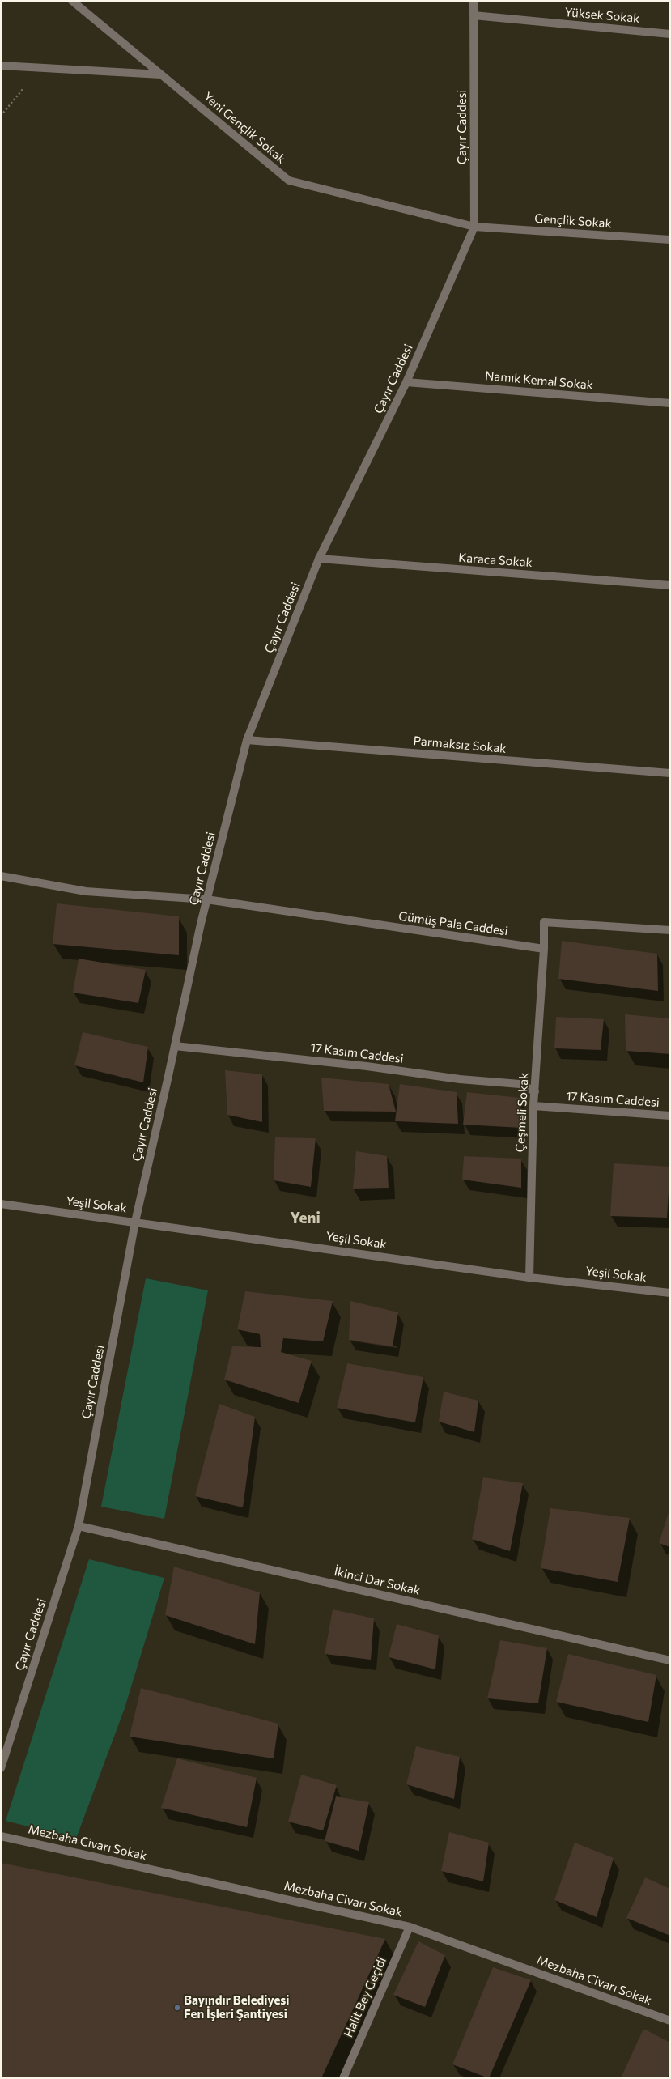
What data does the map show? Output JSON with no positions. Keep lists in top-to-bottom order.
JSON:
{
  "streets": {
    "street": [
      "Yüksek Sokak",
      "Çayır Caddesi",
      "Yeni Gençlik Sokak",
      "Gençlik Sokak",
      "Namık Kemal Sokak",
      "Karaca Sokak",
      "Parmaksız Sokak",
      "Gümüş Pala Caddesi",
      "17 Kasım Caddesi",
      "Çeşmeli Sokak",
      "Yeşil Sokak",
      "İkinci Dar Sokak",
      "Mezbaha Civarı Sokak",
      "Halit Bey Geçidi"
    ]
  },
  "crossings": [
    ["Yüksek Sokak", "Çayır Caddesi"],
    ["Çayır Caddesi", "Yeni Gençlik Sokak"],
    ["Çayır Caddesi", "Gençlik Sokak"],
    ["Çayır Caddesi", "Namık Kemal Sokak"],
    ["Çayır Caddesi", "Karaca Sokak"],
    ["Çayır Caddesi", "Parmaksız Sokak"],
    ["Çayır Caddesi", "Gümüş Pala Caddesi"],
    ["Çayır Caddesi", "17 Kasım Caddesi"],
    ["Çayır Caddesi", "Yeşil Sokak"],
    ["Çayır Caddesi", "İkinci Dar Sokak"],
    ["Yeni Gençlik Sokak", "Gençlik Sokak"],
    ["Gümüş Pala Caddesi", "Çeşmeli Sokak"],
    ["17 Kasım Caddesi", "Çeşmeli Sokak"],
    ["Çeşmeli Sokak", "Yeşil Sokak"],
    ["Mezbaha Civarı Sokak", "Halit Bey Geçidi"]
  ],
  "districts": ["Yeni"],
  "places": ["Bayındır Belediyesi Fen İşleri Şantiyesi"]
}
